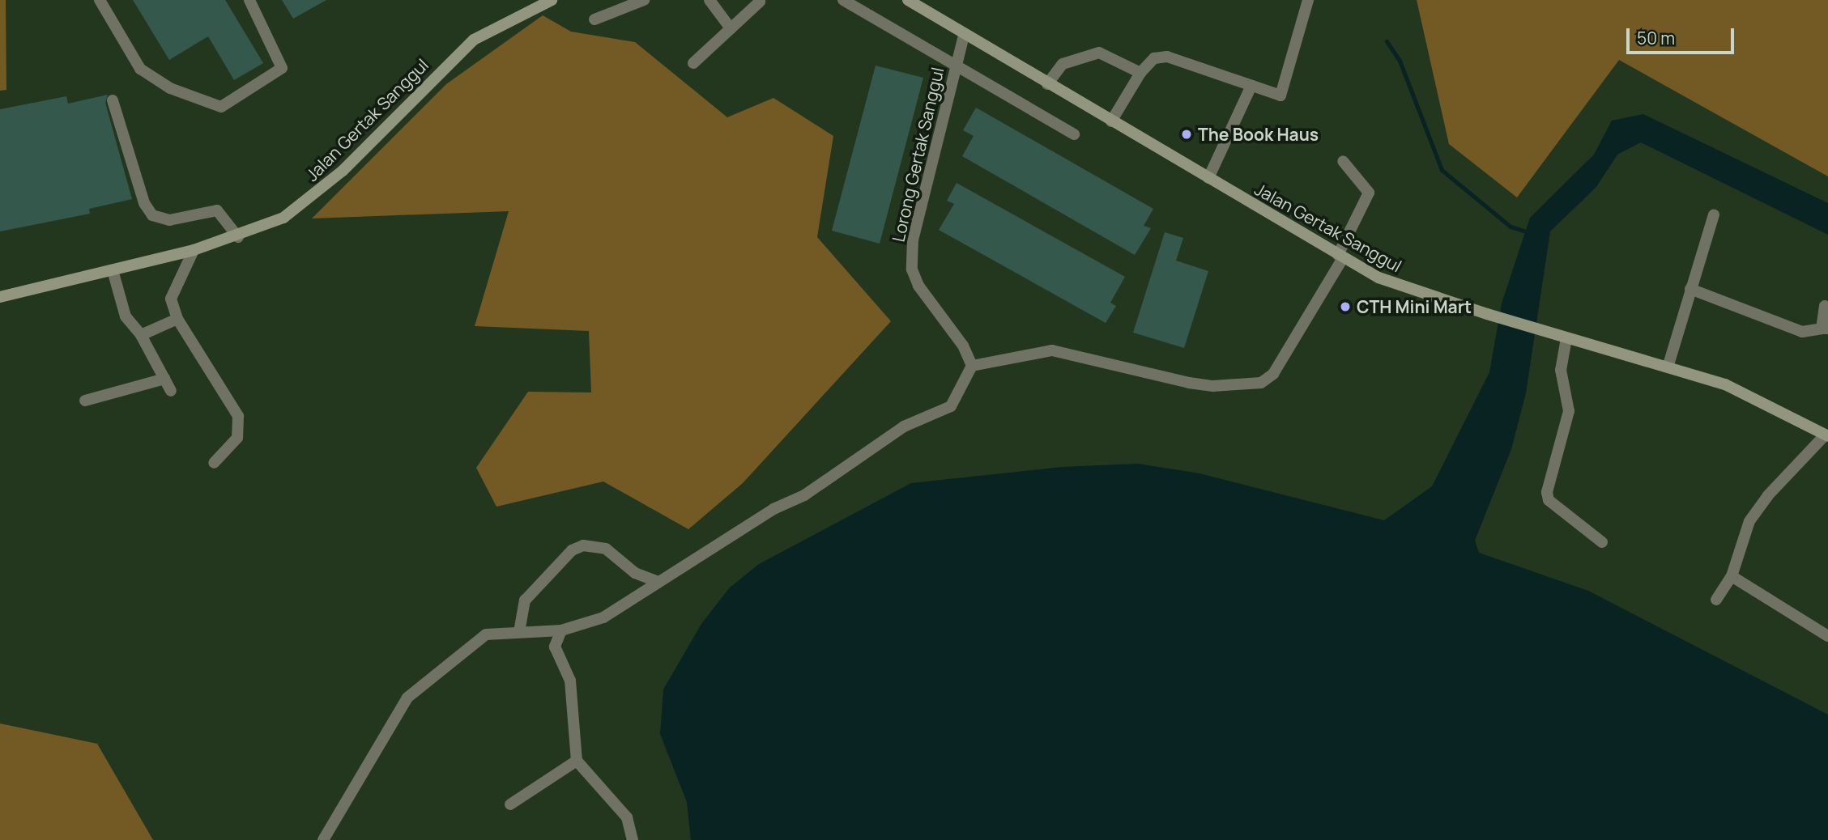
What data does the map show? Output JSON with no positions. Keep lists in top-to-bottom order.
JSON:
{
  "streets": {
    "main road": ["Jalan Gertak Sanggul"],
    "street": ["Lorong Gertak Sanggul"]
  },
  "crossings": [
    ["Jalan Gertak Sanggul", "Lorong Gertak Sanggul"]
  ],
  "places": ["The Book Haus", "CTH Mini Mart"],
  "scale_bar": "50 m"
}
